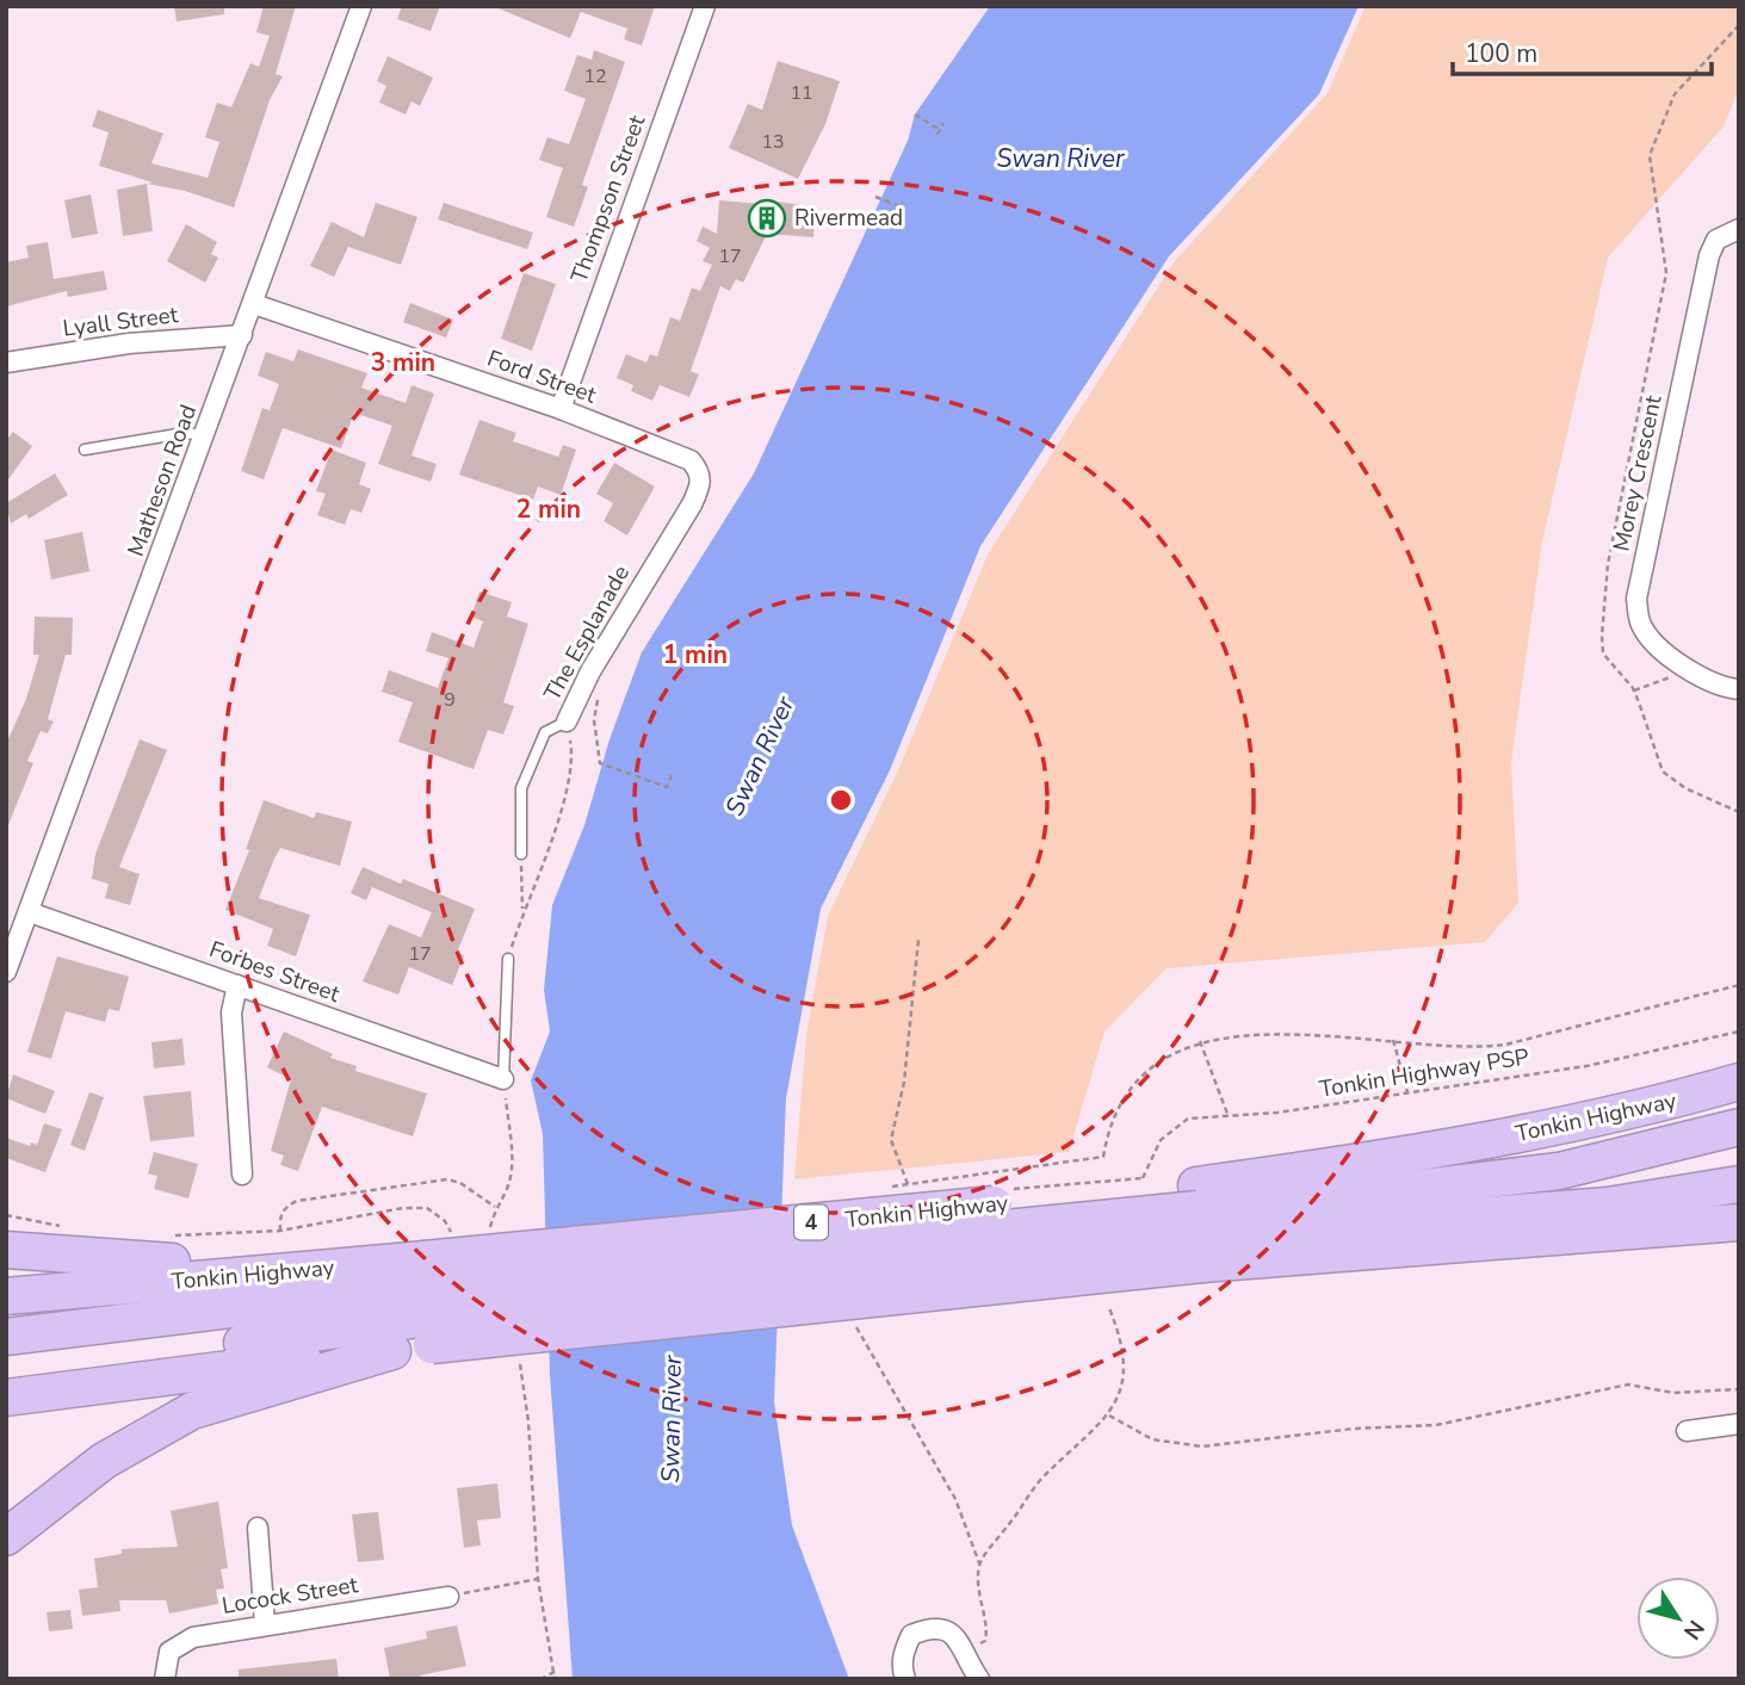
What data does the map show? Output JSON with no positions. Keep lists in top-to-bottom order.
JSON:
{
  "streets": {
    "highway": ["Tonkin Highway", "4"],
    "street": [
      "Thompson Street",
      "Lyall Street",
      "Ford Street",
      "Morey Crescent",
      "Matheson Road",
      "The Esplanade",
      "Forbes Street",
      "Locock Street"
    ],
    "path": ["Tonkin Highway PSP"]
  },
  "crossings": [
    ["Thompson Street", "Ford Street"],
    ["Lyall Street", "Matheson Road"],
    ["Ford Street", "Matheson Road"],
    ["Ford Street", "The Esplanade"],
    ["Matheson Road", "Forbes Street"]
  ],
  "water": ["Swan River"],
  "places": {
    "building": ["Rivermead"]
  },
  "house_numbers": [
    "12",
    "11",
    "13",
    "17",
    "9",
    "17"
  ],
  "scale_bar": "100 m",
  "north": "bottom right",
  "rings": ["3 min", "2 min", "1 min"]
}
